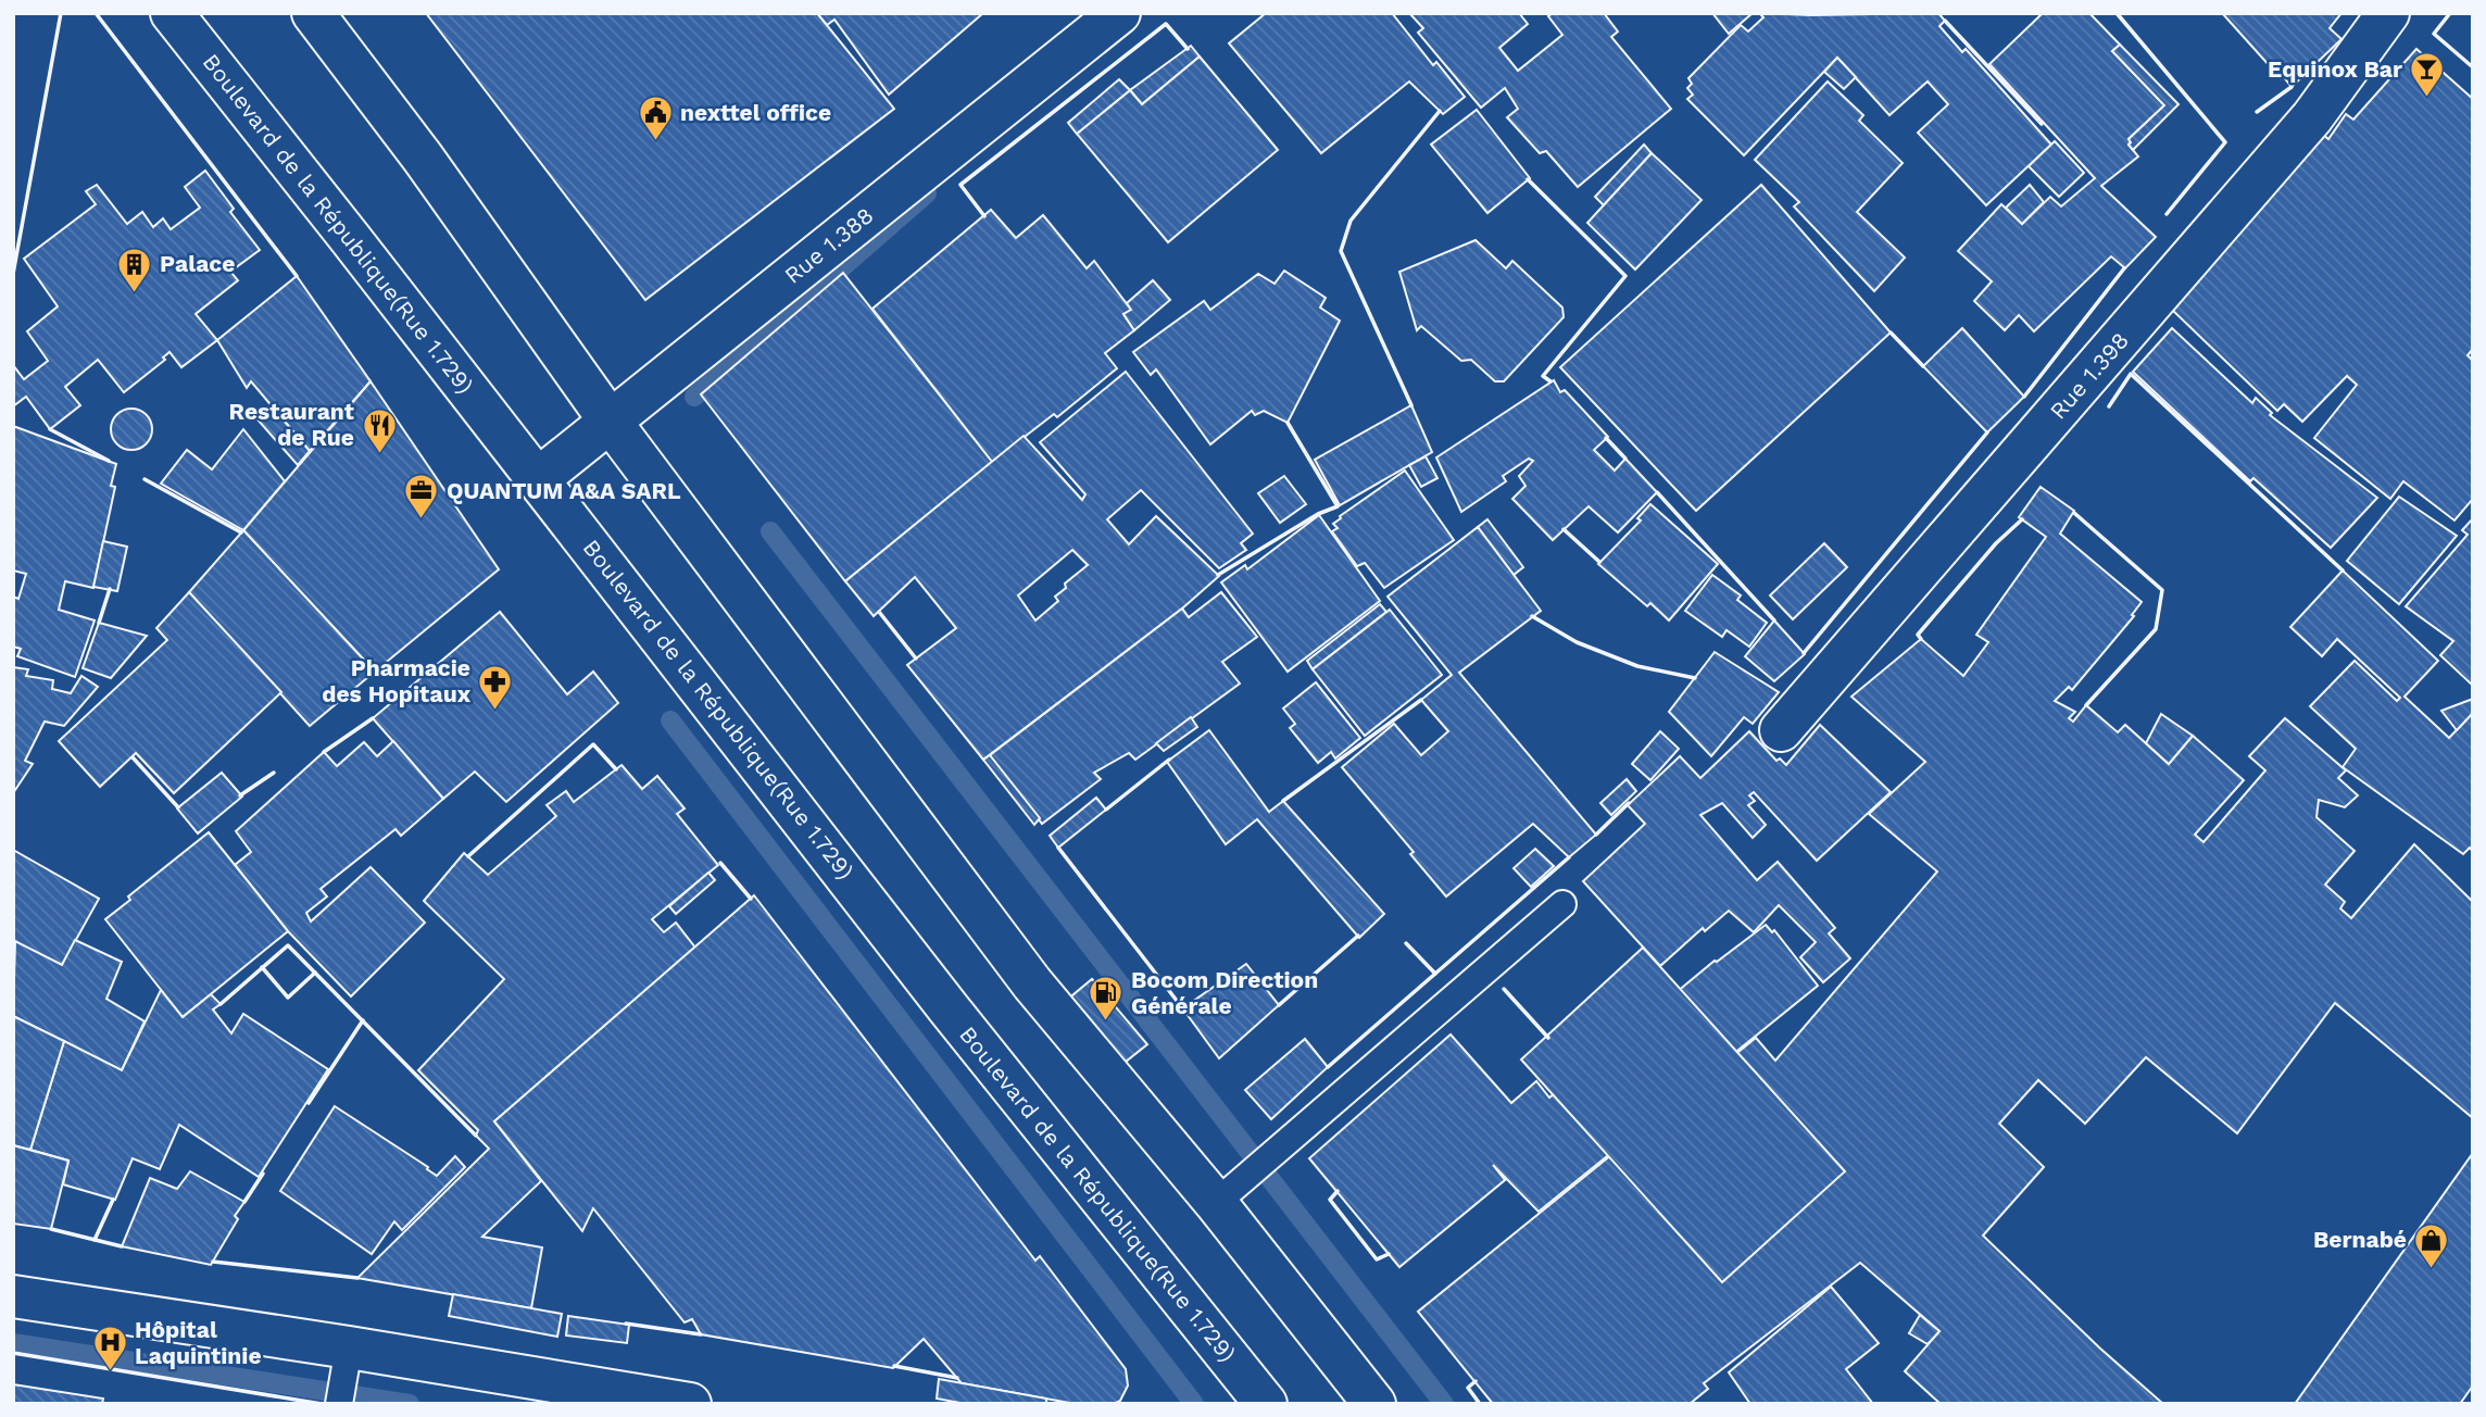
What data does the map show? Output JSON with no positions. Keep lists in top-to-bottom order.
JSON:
{
  "streets": {
    "main road": ["Boulevard de la République(Rue 1.729)", "Rue 1.388", "Rue 1.398"]
  },
  "crossings": [
    ["Boulevard de la République(Rue 1.729)", "Rue 1.388"]
  ],
  "places": {
    "bar": ["Equinox Bar"],
    "public building": ["nexttel office"],
    "building": ["Palace"],
    "restaurant": ["Restaurant de Rue"],
    "office": ["QUANTUM A&A SARL"],
    "pharmacy": ["Pharmacie des Hopitaux"],
    "fuel station": ["Bocom Direction Générale"],
    "shop": ["Bernabé"],
    "hospital": ["Hôpital Laquintinie"]
  }
}
